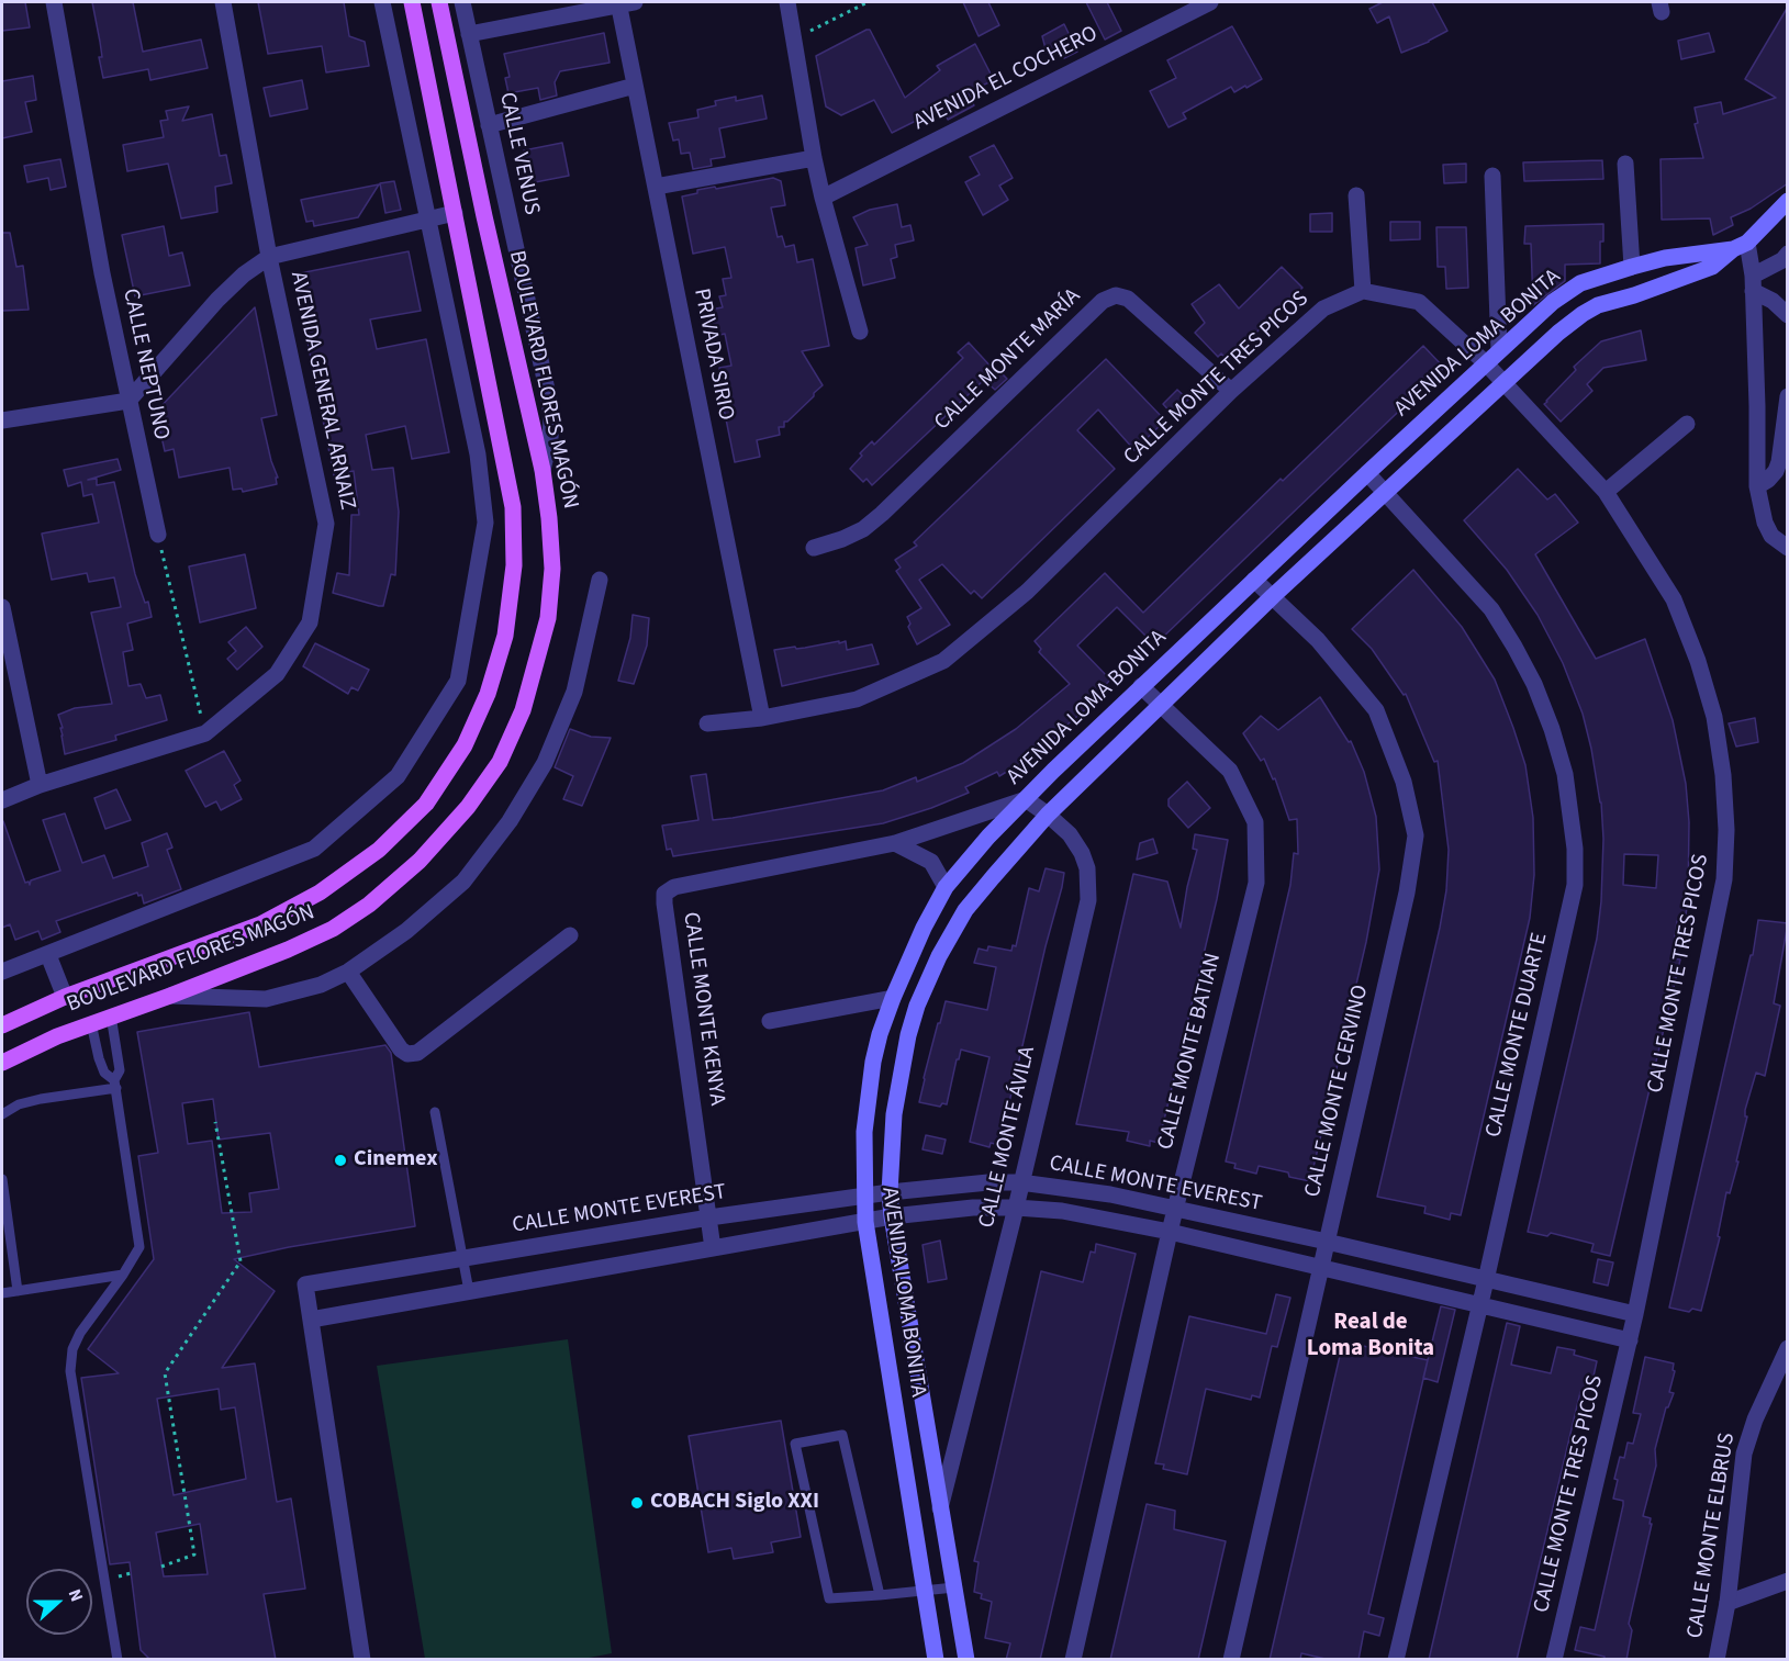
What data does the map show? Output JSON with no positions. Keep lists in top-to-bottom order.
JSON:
{
  "streets": {
    "main road": ["AVENIDA LOMA BONITA", "BOULEVARD FLORES MAGÓN"],
    "street": [
      "AVENIDA EL COCHERO",
      "CALLE VENUS",
      "PRIVADA SIRIO",
      "CALLE MONTE MARÍA",
      "CALLE NEPTUNO",
      "CALLE MONTE TRES PICOS",
      "AVENIDA GENERAL ARNAIZ",
      "CALLE MONTE KENYA",
      "CALLE MONTE DUARTE",
      "CALLE MONTE BATIAN",
      "CALLE MONTE CERVINO",
      "CALLE MONTE ÁVILA",
      "CALLE MONTE EVEREST",
      "CALLE MONTE ELBRUS"
    ]
  },
  "crossings": [
    ["CALLE VENUS", "BOULEVARD FLORES MAGÓN"],
    ["AVENIDA LOMA BONITA", "CALLE MONTE TRES PICOS"],
    ["AVENIDA LOMA BONITA", "CALLE MONTE KENYA"],
    ["AVENIDA LOMA BONITA", "CALLE MONTE DUARTE"],
    ["AVENIDA LOMA BONITA", "CALLE MONTE BATIAN"],
    ["AVENIDA LOMA BONITA", "CALLE MONTE CERVINO"],
    ["AVENIDA LOMA BONITA", "CALLE MONTE ÁVILA"],
    ["AVENIDA LOMA BONITA", "CALLE MONTE EVEREST"],
    ["PRIVADA SIRIO", "CALLE MONTE TRES PICOS"],
    ["CALLE MONTE MARÍA", "CALLE MONTE TRES PICOS"],
    ["CALLE MONTE TRES PICOS", "CALLE MONTE EVEREST"],
    ["CALLE MONTE KENYA", "CALLE MONTE ÁVILA"],
    ["CALLE MONTE KENYA", "CALLE MONTE EVEREST"],
    ["CALLE MONTE DUARTE", "CALLE MONTE EVEREST"],
    ["CALLE MONTE BATIAN", "CALLE MONTE EVEREST"],
    ["CALLE MONTE CERVINO", "CALLE MONTE EVEREST"],
    ["CALLE MONTE ÁVILA", "CALLE MONTE EVEREST"]
  ],
  "districts": ["Real de Loma Bonita"],
  "places": ["Cinemex", "COBACH Siglo XXI"],
  "north": "right"
}
